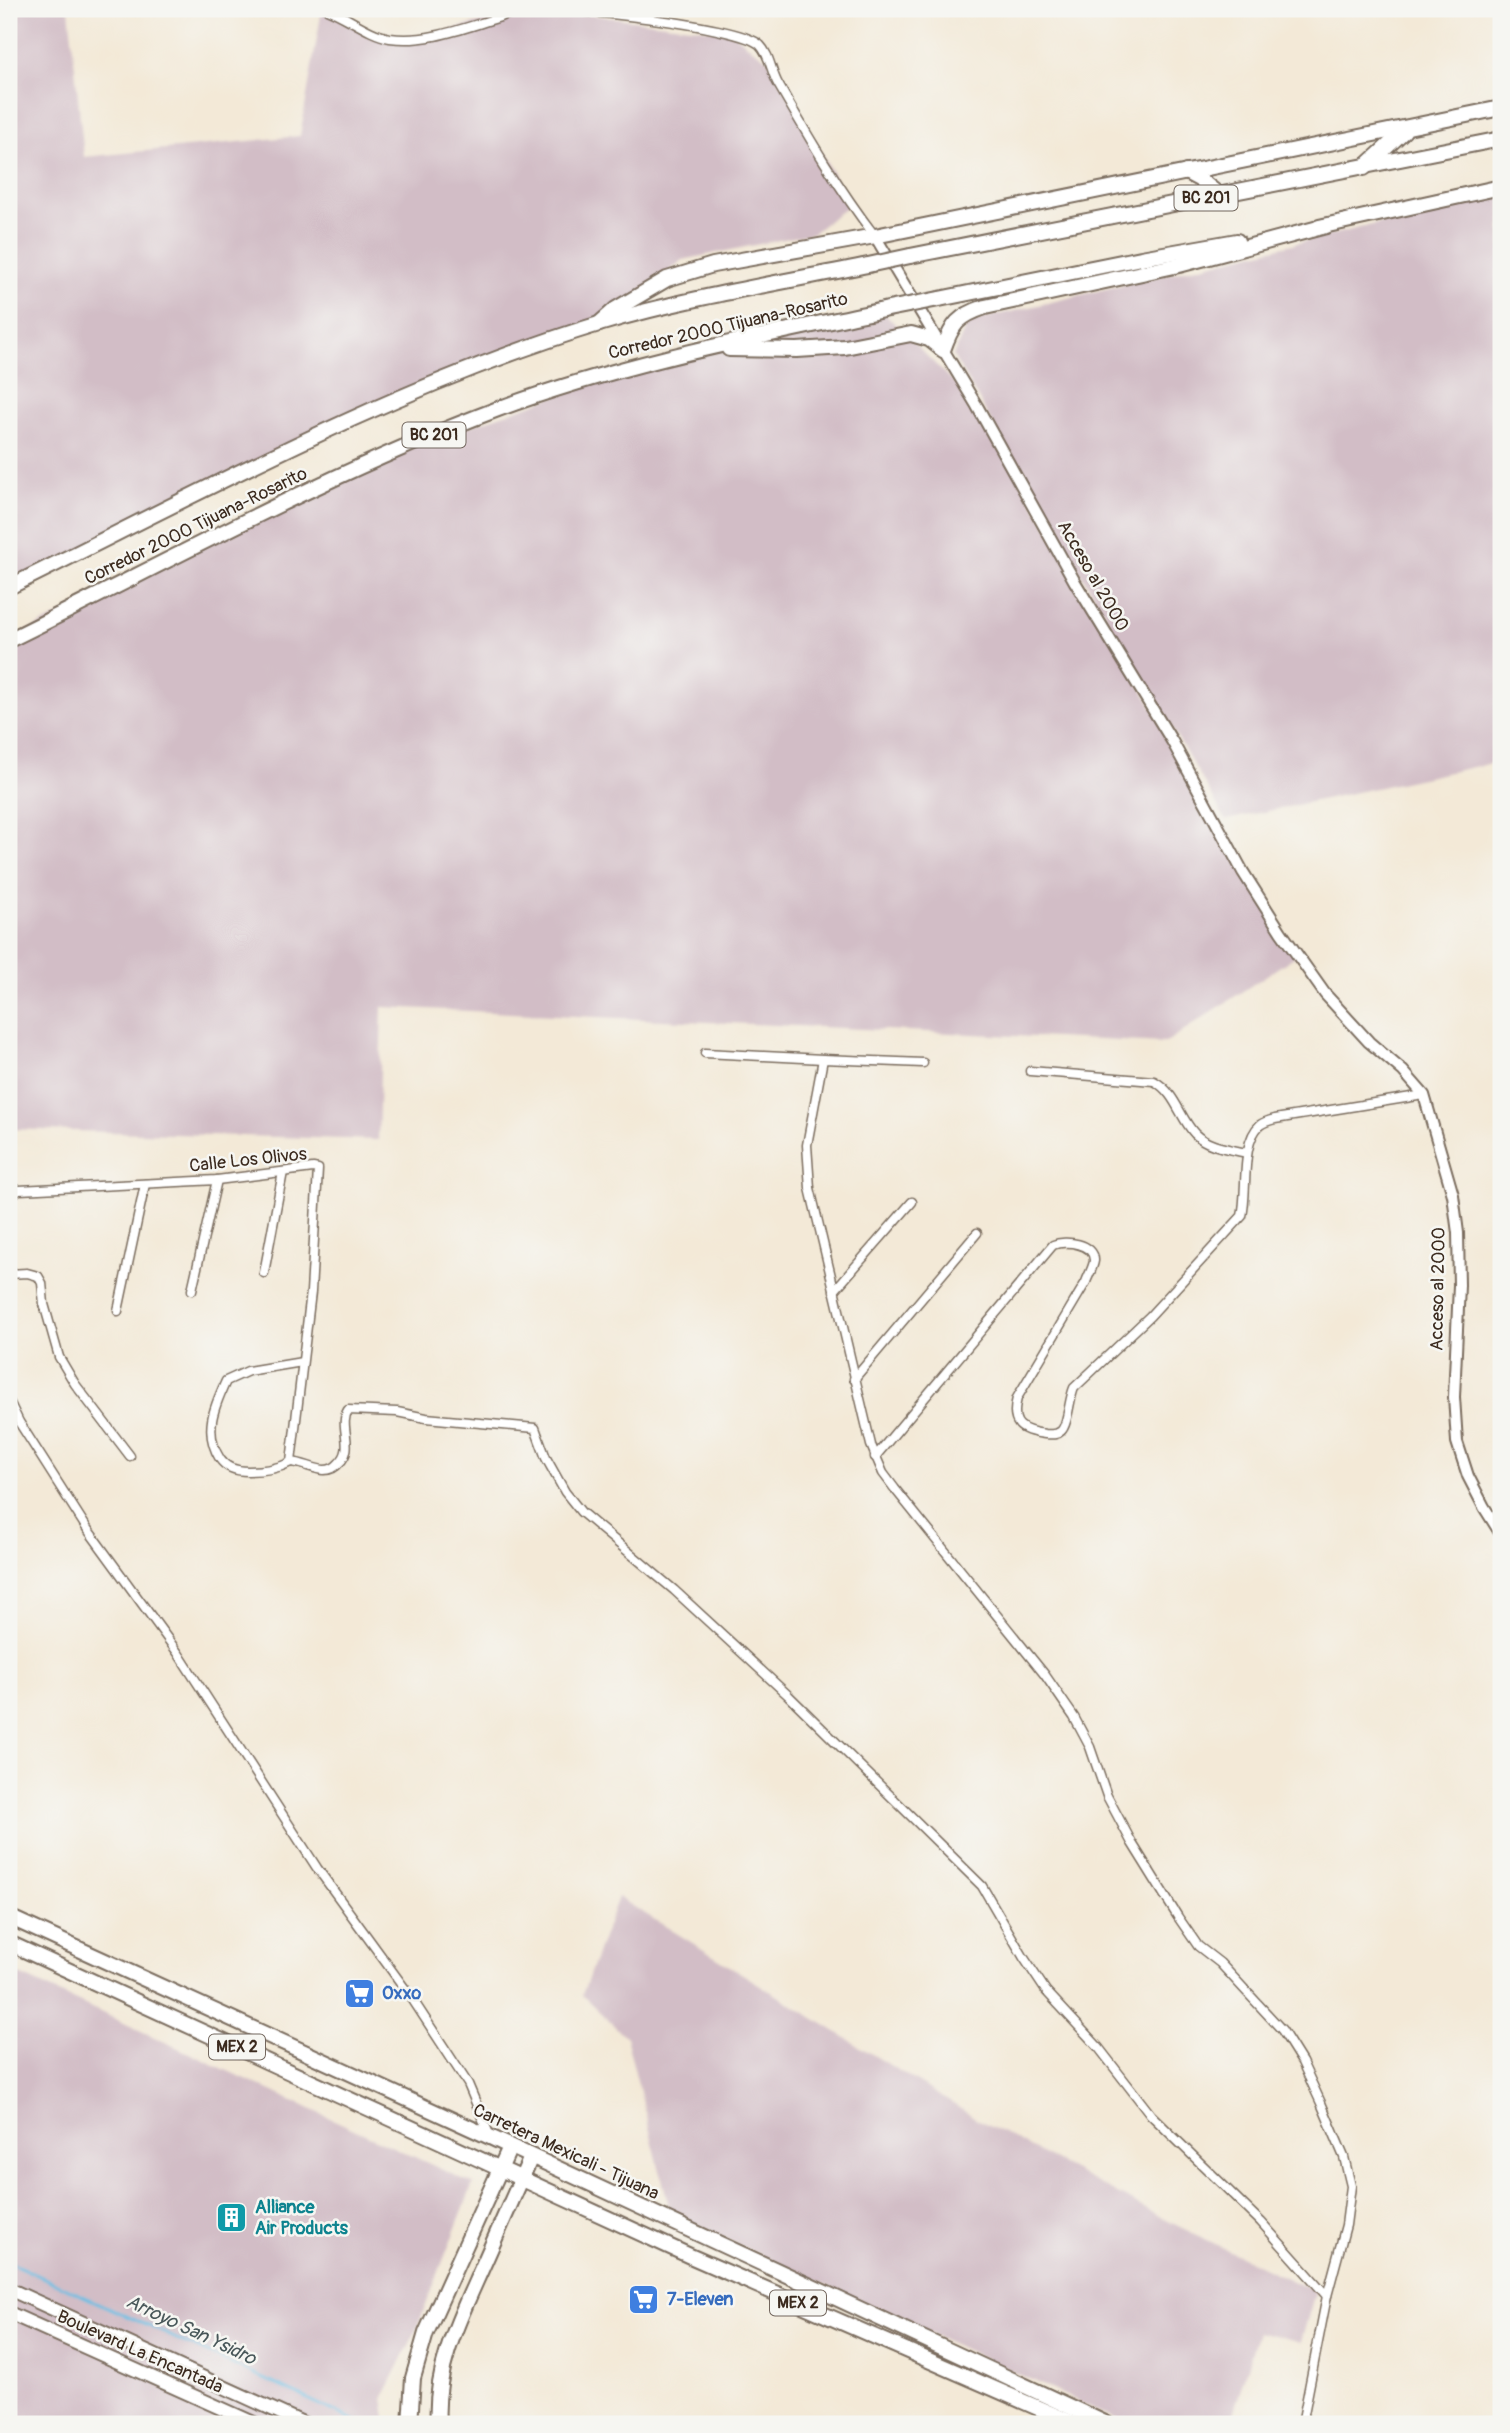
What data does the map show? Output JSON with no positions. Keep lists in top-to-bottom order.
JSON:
{
  "streets": {
    "main road": [
      "BC 201",
      "Corredor 2000 Tijuana-Rosarito",
      "MEX 2",
      "Carretera Mexicali - Tijuana",
      "Boulevard La Encantada"
    ],
    "street": ["Acceso al 2000", "Calle Los Olivos"]
  },
  "water": ["Arroyo San Ysidro"],
  "places": {
    "supermarket": ["Oxxo", "7-Eleven"],
    "building": ["Alliance Air Products"]
  }
}
